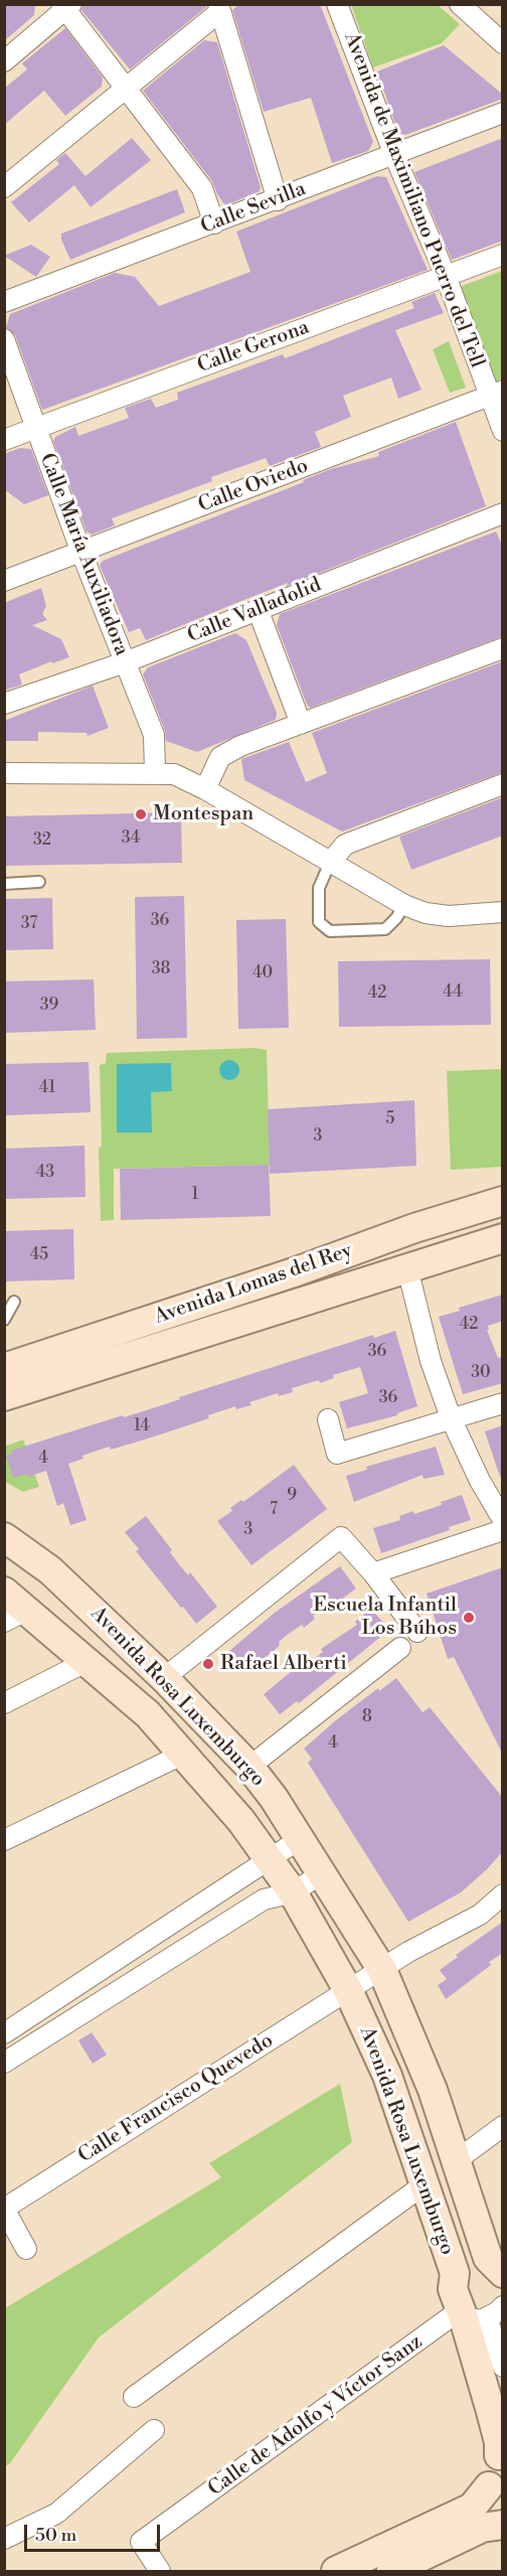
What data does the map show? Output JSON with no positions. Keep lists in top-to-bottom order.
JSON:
{
  "streets": {
    "main road": ["Avenida Lomas del Rey", "Avenida Rosa Luxemburgo"],
    "street": [
      "Avenida de Maximiliano Puerro del Tell",
      "Calle Sevilla",
      "Calle Gerona",
      "Calle Oviedo",
      "Calle María Auxiliadora",
      "Calle Valladolid",
      "Calle Francisco Quevedo",
      "Calle de Adolfo y Víctor Sanz"
    ]
  },
  "crossings": [
    ["Avenida de Maximiliano Puerro del Tell", "Calle Sevilla"],
    ["Avenida de Maximiliano Puerro del Tell", "Calle Gerona"],
    ["Avenida de Maximiliano Puerro del Tell", "Calle Oviedo"],
    ["Calle Gerona", "Calle María Auxiliadora"],
    ["Calle Oviedo", "Calle María Auxiliadora"],
    ["Calle María Auxiliadora", "Calle Valladolid"],
    ["Avenida Rosa Luxemburgo", "Calle Francisco Quevedo"],
    ["Avenida Rosa Luxemburgo", "Calle de Adolfo y Víctor Sanz"]
  ],
  "places": ["Montespan", "Escuela Infantil Los Búhos", "Rafael Alberti"],
  "house_numbers": [
    "34",
    "32",
    "36",
    "37",
    "38",
    "40",
    "44",
    "42",
    "39",
    "41",
    "5",
    "3",
    "43",
    "1",
    "45",
    "42",
    "36",
    "30",
    "36",
    "14",
    "4",
    "9",
    "7",
    "3",
    "8",
    "4"
  ],
  "scale_bar": "50 m"
}
